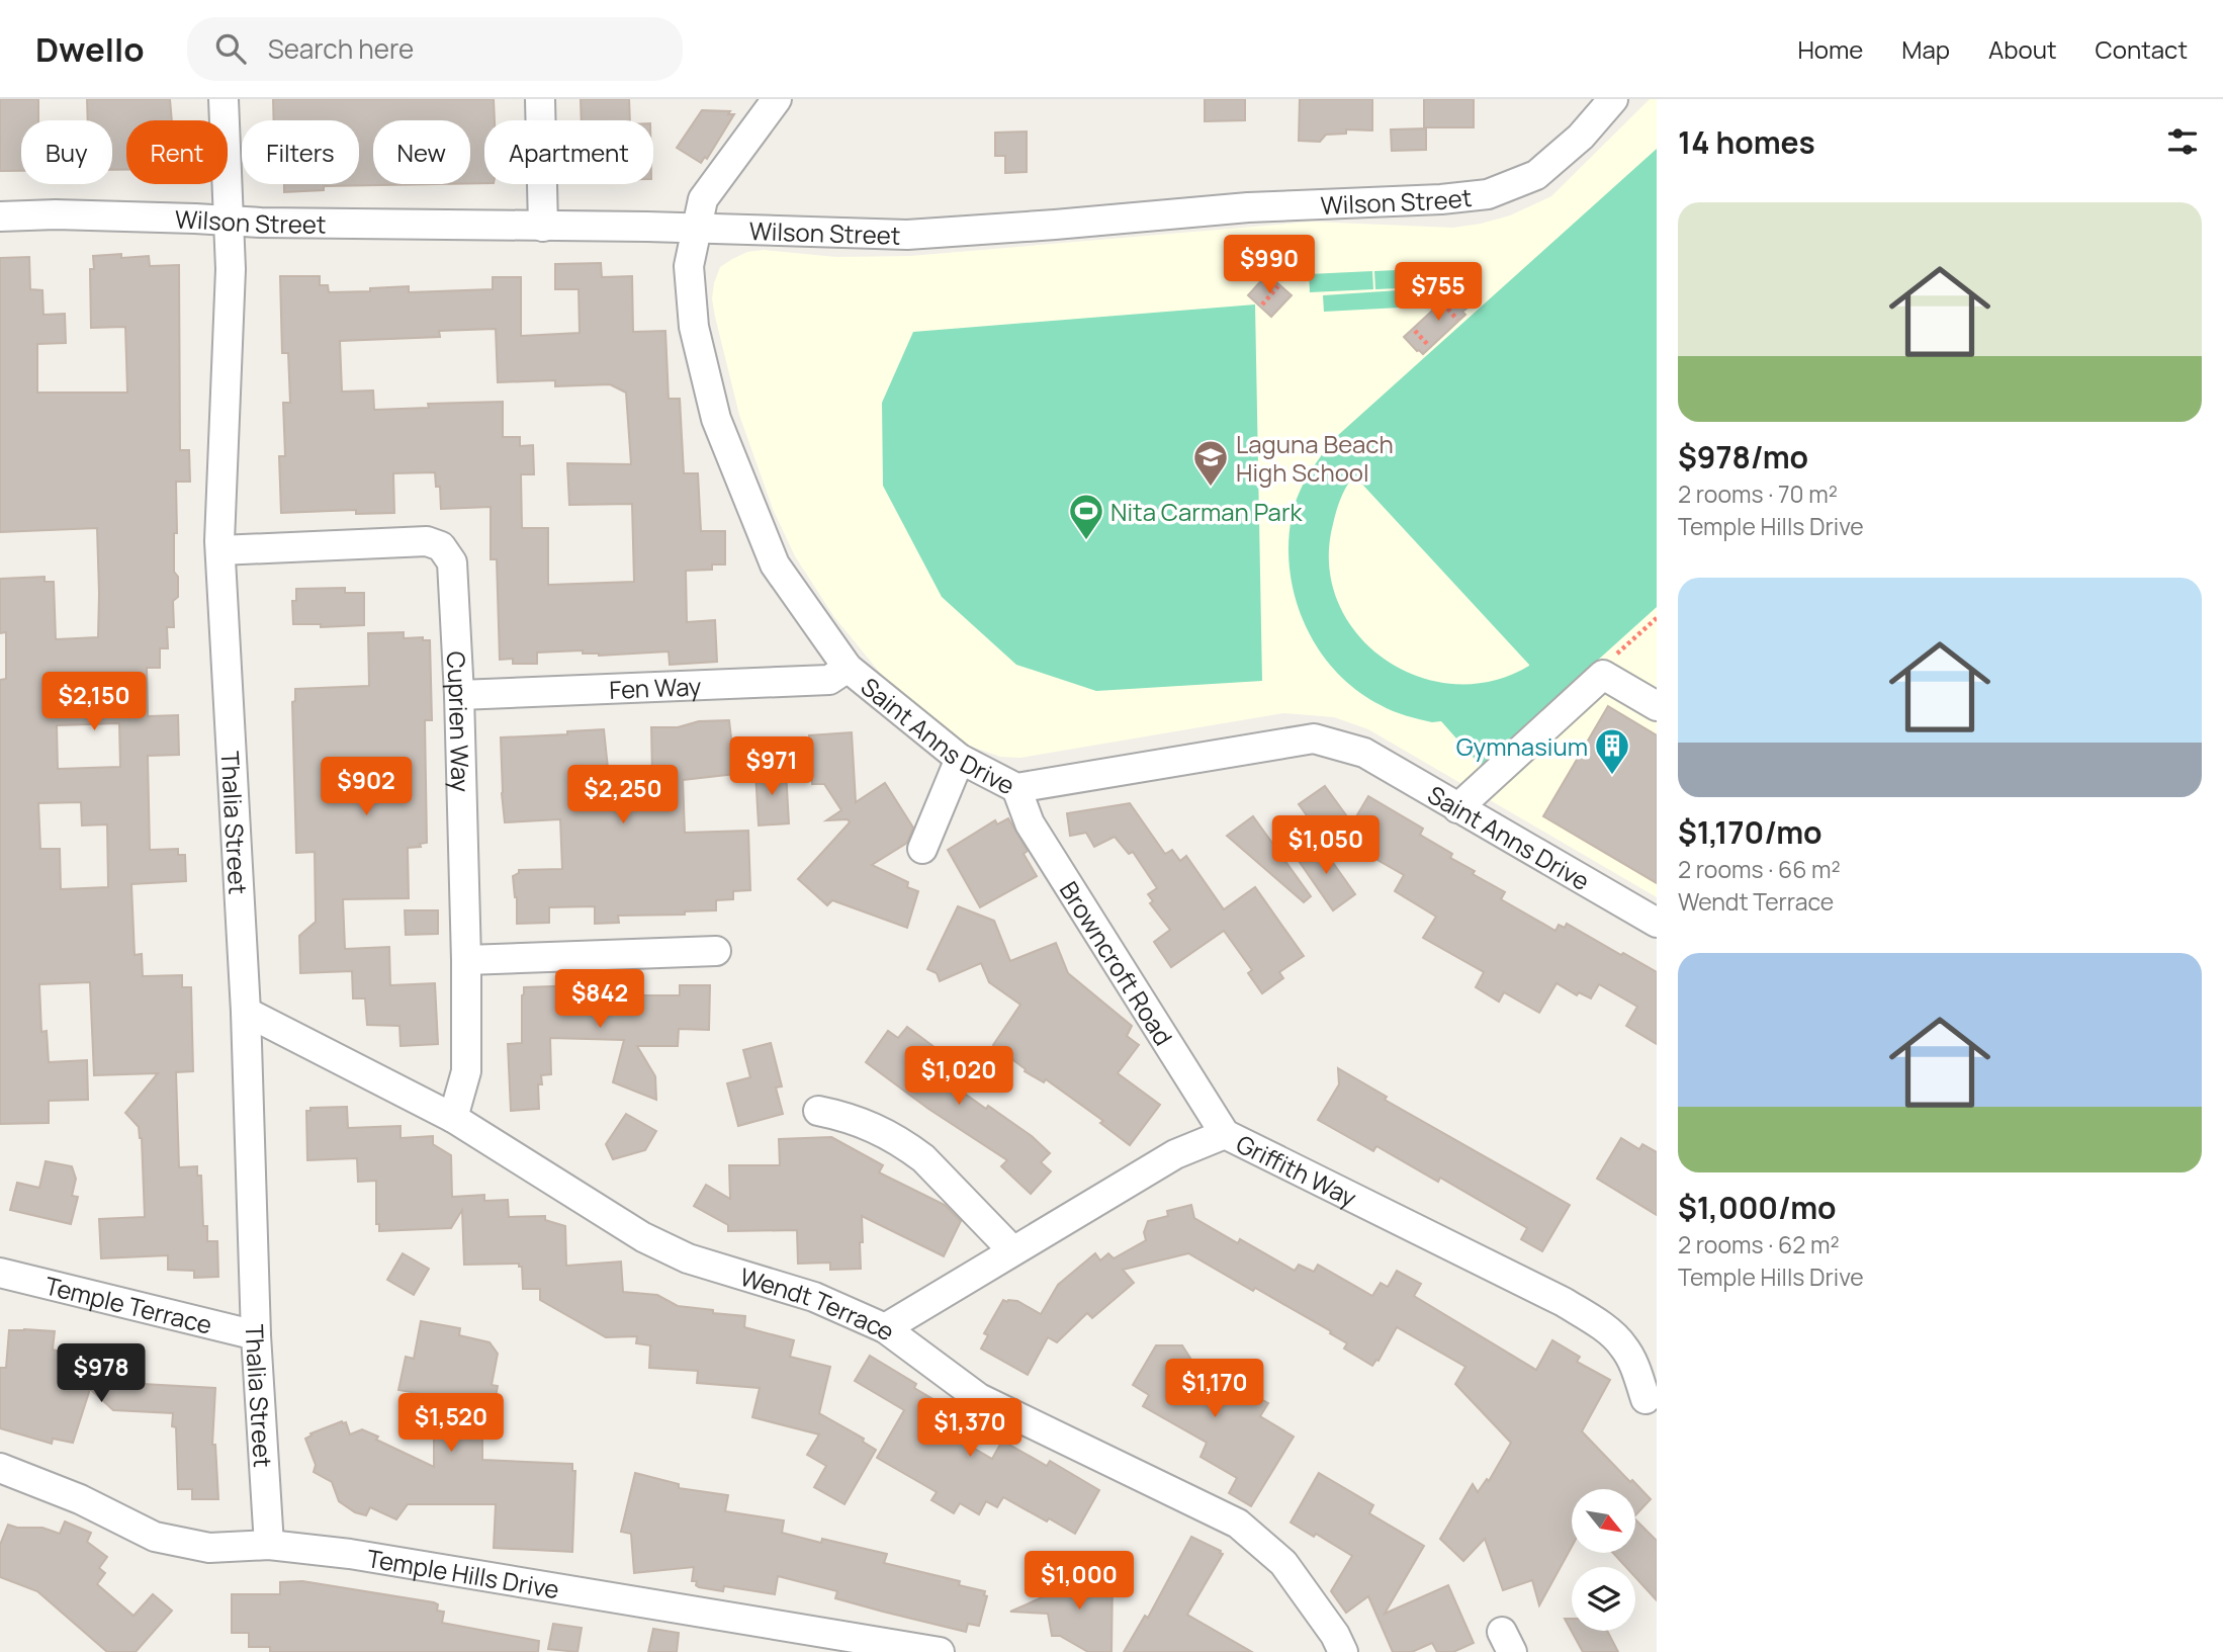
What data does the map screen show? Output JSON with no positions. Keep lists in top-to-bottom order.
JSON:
{
  "streets": {
    "street": [
      "Wilson Street",
      "Fen Way",
      "Cuprien Way",
      "Saint Anns Drive",
      "Thalia Street",
      "Browncroft Road",
      "Griffith Way",
      "Temple Terrace",
      "Wendt Terrace",
      "Temple Hills Drive"
    ]
  },
  "crossings": [
    ["Wilson Street", "Saint Anns Drive"],
    ["Wilson Street", "Thalia Street"],
    ["Fen Way", "Cuprien Way"],
    ["Fen Way", "Saint Anns Drive"],
    ["Cuprien Way", "Thalia Street"],
    ["Cuprien Way", "Wendt Terrace"],
    ["Saint Anns Drive", "Browncroft Road"],
    ["Thalia Street", "Temple Terrace"],
    ["Thalia Street", "Wendt Terrace"],
    ["Thalia Street", "Temple Hills Drive"],
    ["Browncroft Road", "Griffith Way"],
    ["Griffith Way", "Wendt Terrace"]
  ],
  "places": {
    "school or university": ["Laguna Beach High School"],
    "sports": ["Nita Carman Park"],
    "building": ["Gymnasium"]
  },
  "north": "bottom right",
  "page": {
    "header": "Dwello",
    "search": "Search here",
    "nav": [
      "Home",
      "Map",
      "About",
      "Contact"
    ],
    "heading": "14 homes",
    "chip": [
      "Buy",
      "Rent",
      "Filters",
      "New",
      "Apartment"
    ],
    "list": [
      {
        "name": "$978/mo",
        "note": "2 rooms · 70 m² · Temple Hills Drive"
      },
      {
        "name": "$1,170/mo",
        "note": "2 rooms · 66 m² · Wendt Terrace"
      },
      {
        "name": "$1,000/mo",
        "note": "2 rooms · 62 m² · Temple Hills Drive"
      }
    ],
    "price": [
      "$990",
      "$755",
      "$2,150",
      "$971",
      "$902",
      "$2,250",
      "$1,050",
      "$842",
      "$1,020",
      "$978",
      "$1,170",
      "$1,520",
      "$1,370",
      "$1,000"
    ]
  }
}
